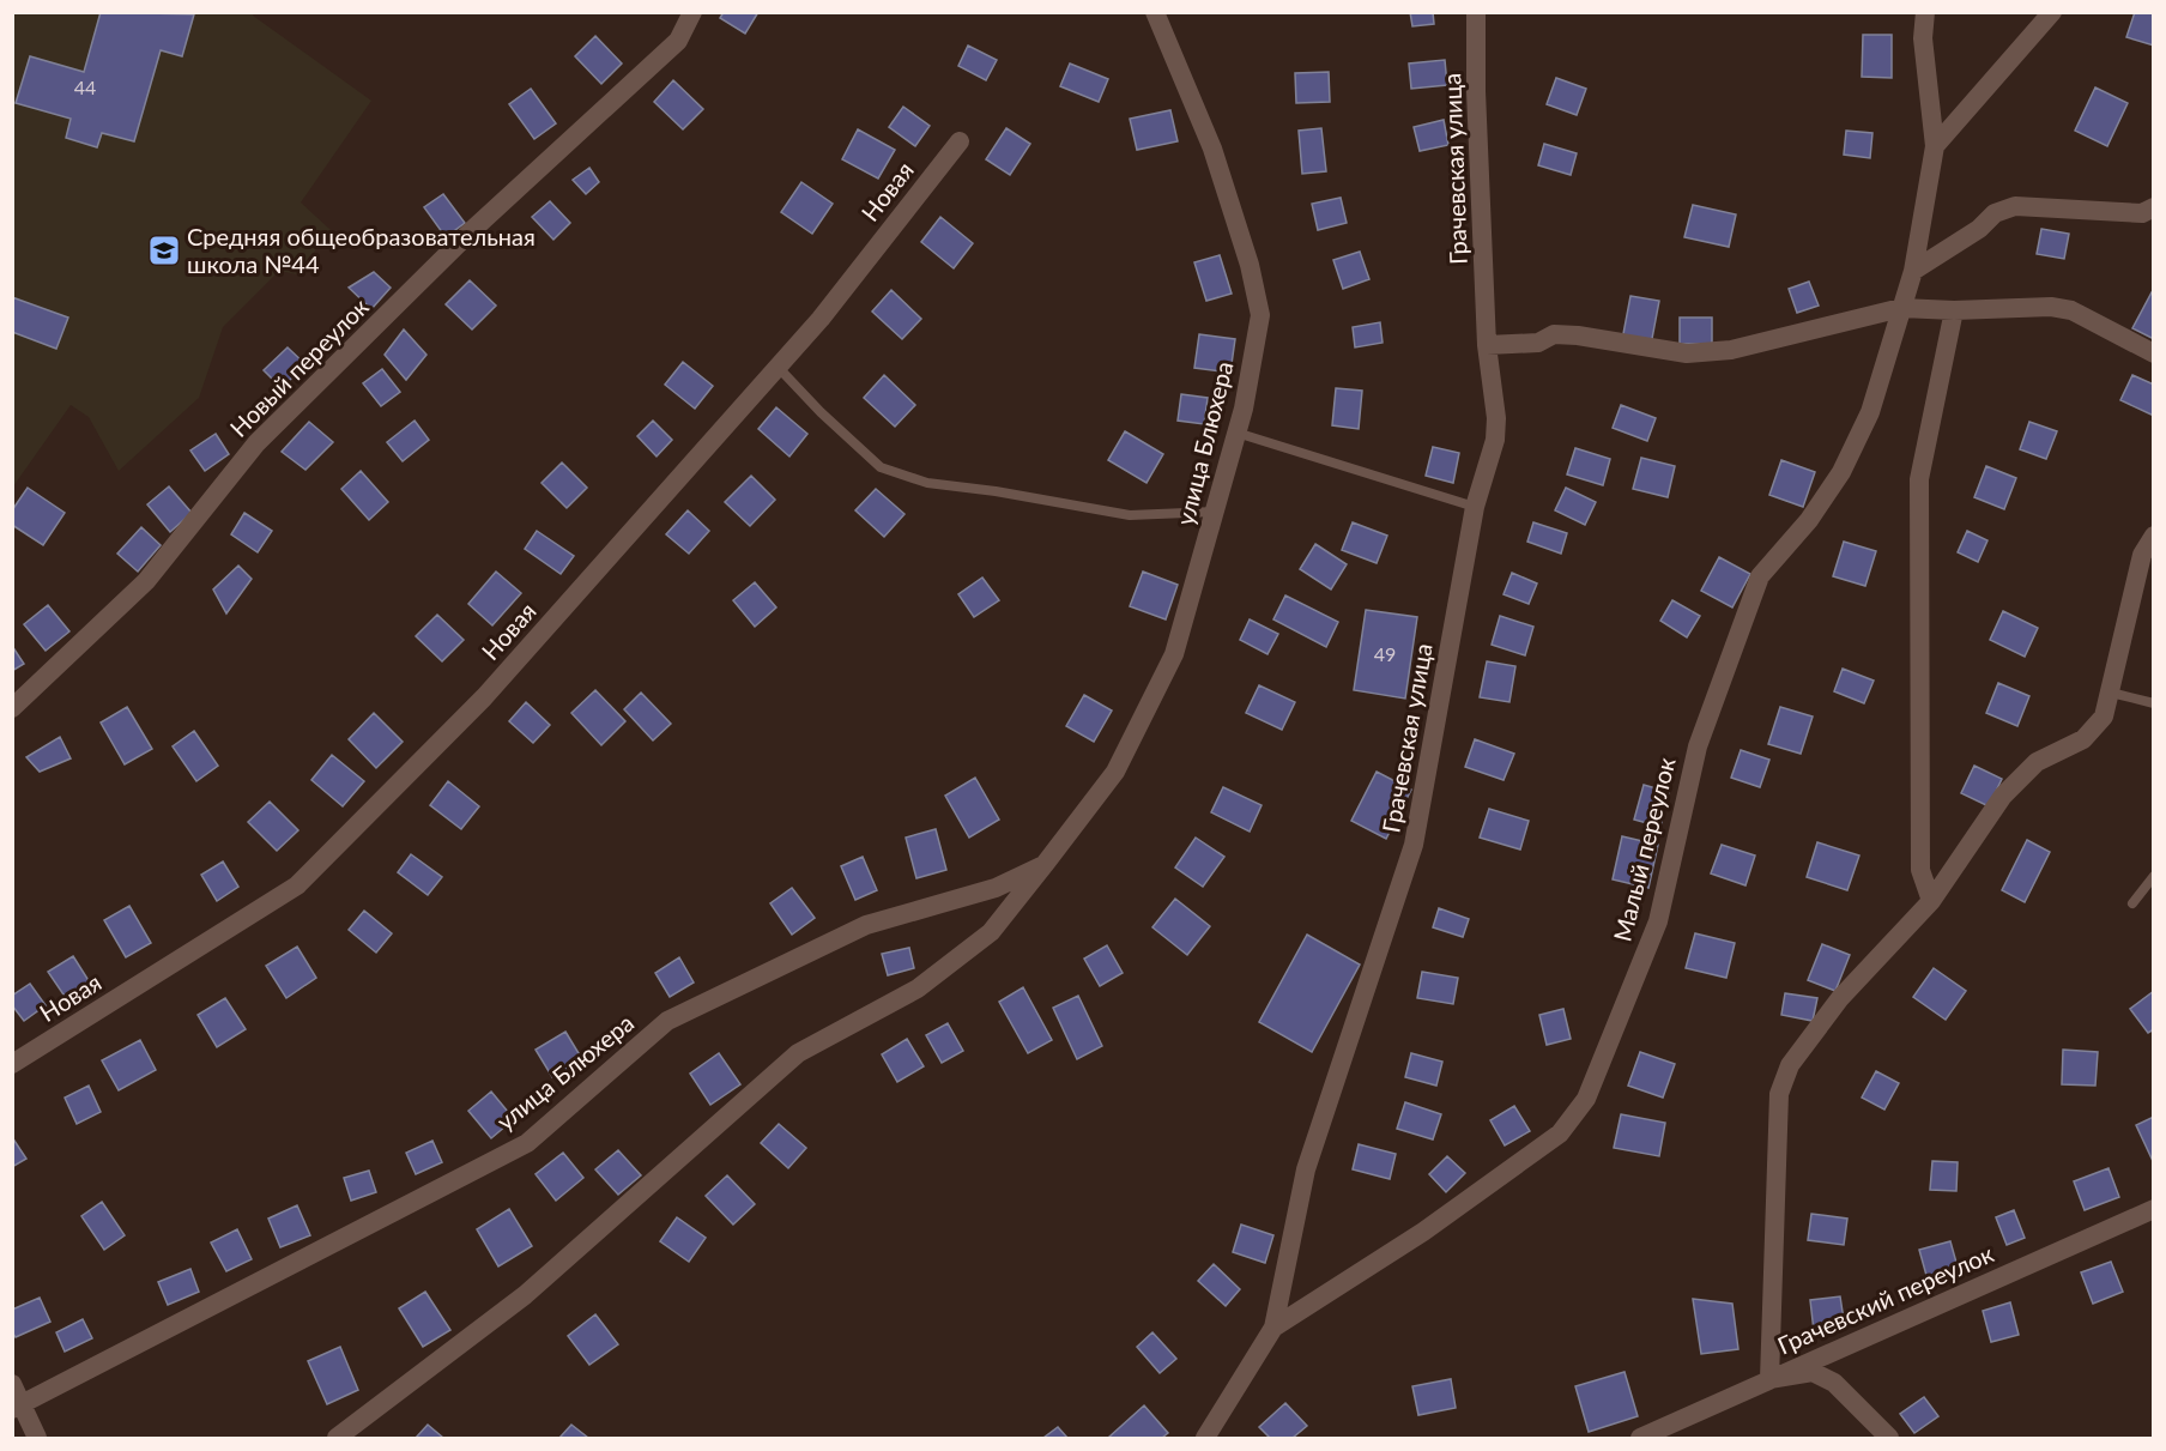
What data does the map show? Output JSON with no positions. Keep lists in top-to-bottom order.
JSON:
{
  "streets": {
    "street": [
      "Грачевская улица",
      "Новая",
      "Новый переулок",
      "улица Блюхера",
      "Малый переулок",
      "Грачевский переулок"
    ]
  },
  "crossings": [
    ["Грачевская улица", "Малый переулок"]
  ],
  "places": {
    "school or university": ["Средняя общеобразовательная школа №44"]
  },
  "house_numbers": ["44", "49"]
}
